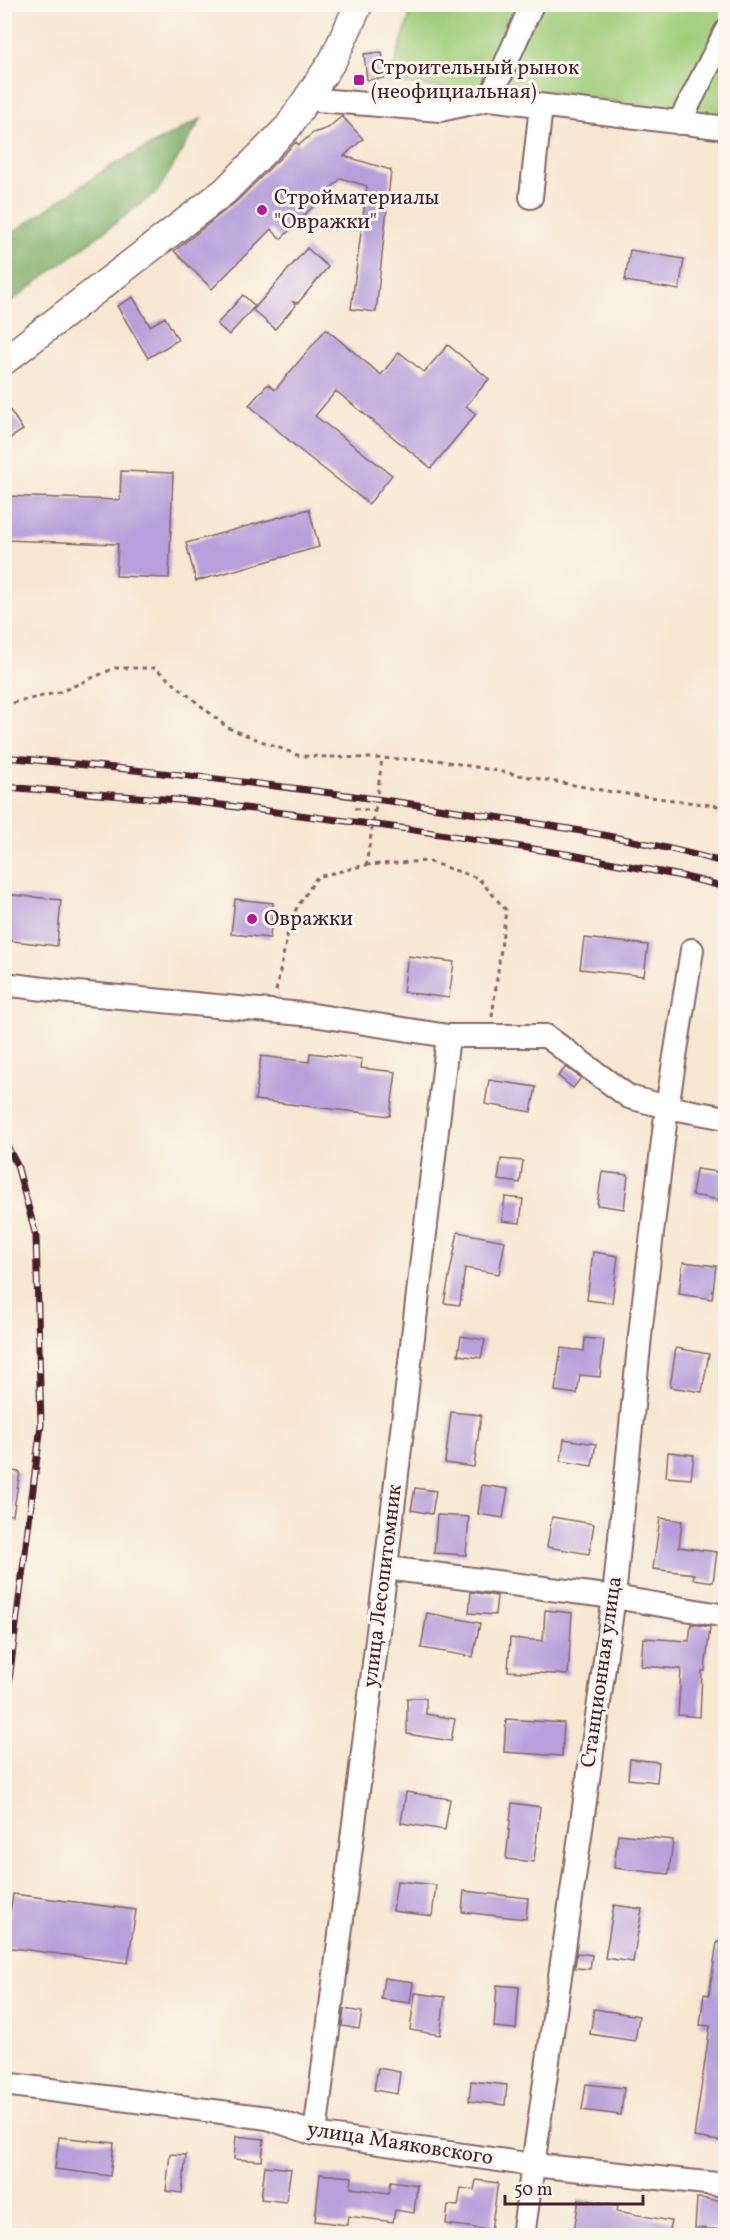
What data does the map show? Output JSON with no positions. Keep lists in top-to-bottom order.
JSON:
{
  "streets": {
    "street": ["улица Лесопитомник", "Станционная улица", "улица Маяковского"]
  },
  "crossings": [
    ["улица Лесопитомник", "улица Маяковского"],
    ["Станционная улица", "улица Маяковского"]
  ],
  "places": {
    "transit": ["Строительный рынок (неофициальная)"],
    "other": ["Стройматериалы \"Овражки\"", "Овражки"]
  },
  "scale_bar": "50 m"
}
